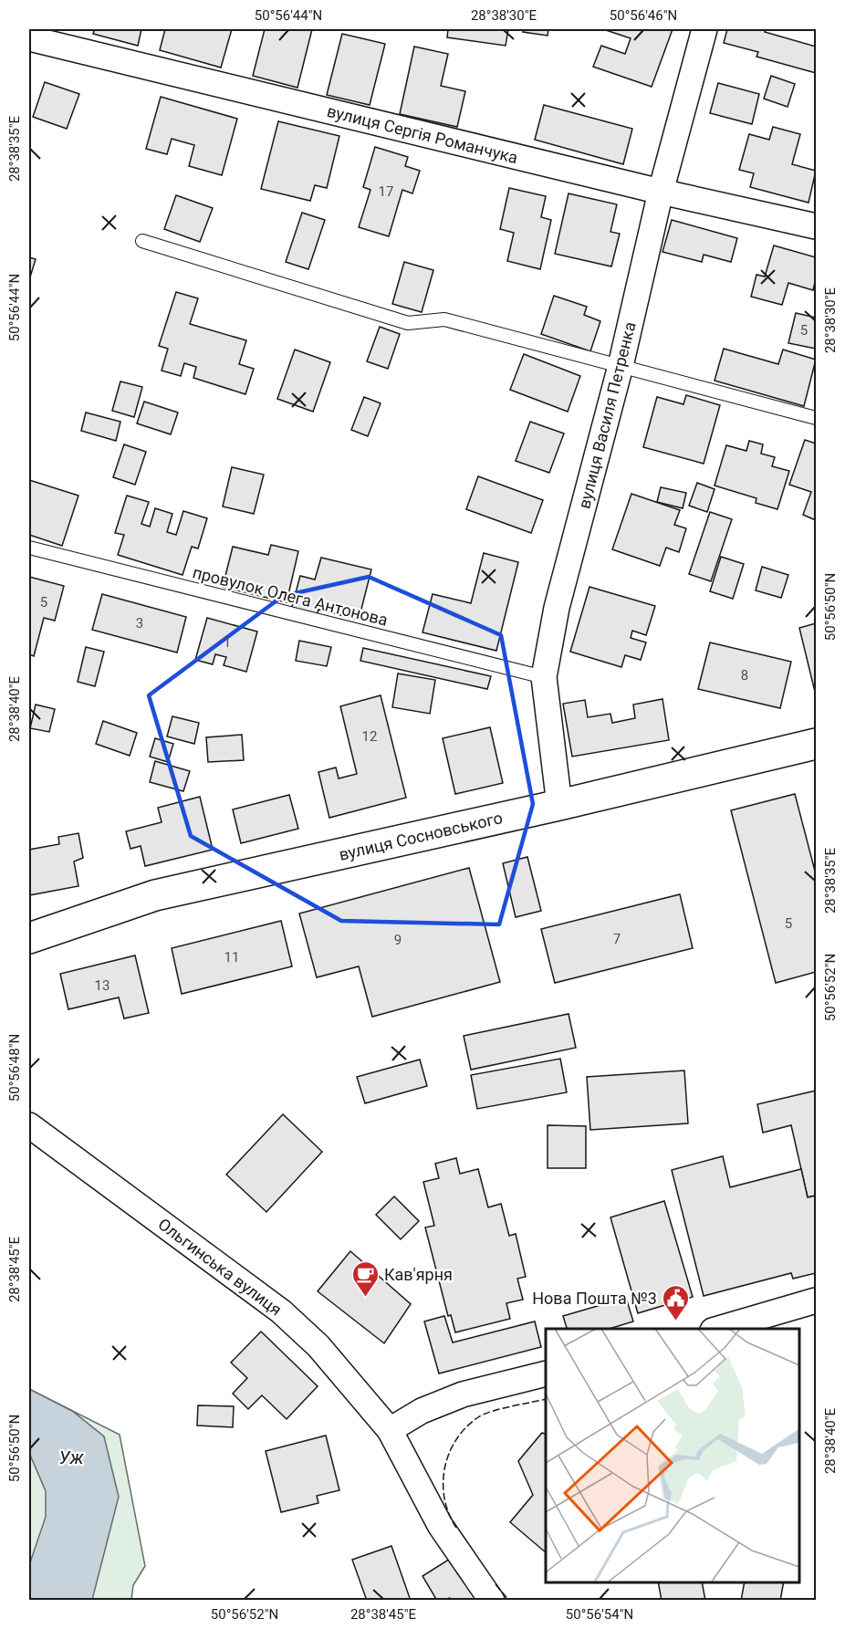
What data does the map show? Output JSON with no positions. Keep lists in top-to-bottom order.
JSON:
{
  "streets": {
    "street": [
      "вулиця Сергія Романчука",
      "вулиця Василя Петренка",
      "вулиця Сосновського",
      "Ольгинська вулиця"
    ],
    "lane": ["провулок Олега Антонова"]
  },
  "crossings": [
    ["вулиця Сергія Романчука", "вулиця Василя Петренка"],
    ["вулиця Василя Петренка", "провулок Олега Антонова"],
    ["вулиця Василя Петренка", "вулиця Сосновського"]
  ],
  "water": ["Уж"],
  "places": {
    "cafe": ["Кав'ярня"],
    "public building": ["Нова Пошта №3"]
  },
  "house_numbers": [
    "17",
    "5",
    "5",
    "3",
    "1",
    "8",
    "12",
    "5",
    "7",
    "9",
    "11",
    "13"
  ],
  "coordinates": [
    "50°56'44\"N",
    "28°38'30\"E",
    "50°56'46\"N",
    "28°38'35\"E",
    "50°56'50\"N",
    "28°38'40\"E",
    "50°56'52\"N",
    "50°56'48\"N",
    "28°38'45\"E",
    "50°56'54\"N"
  ]
}
